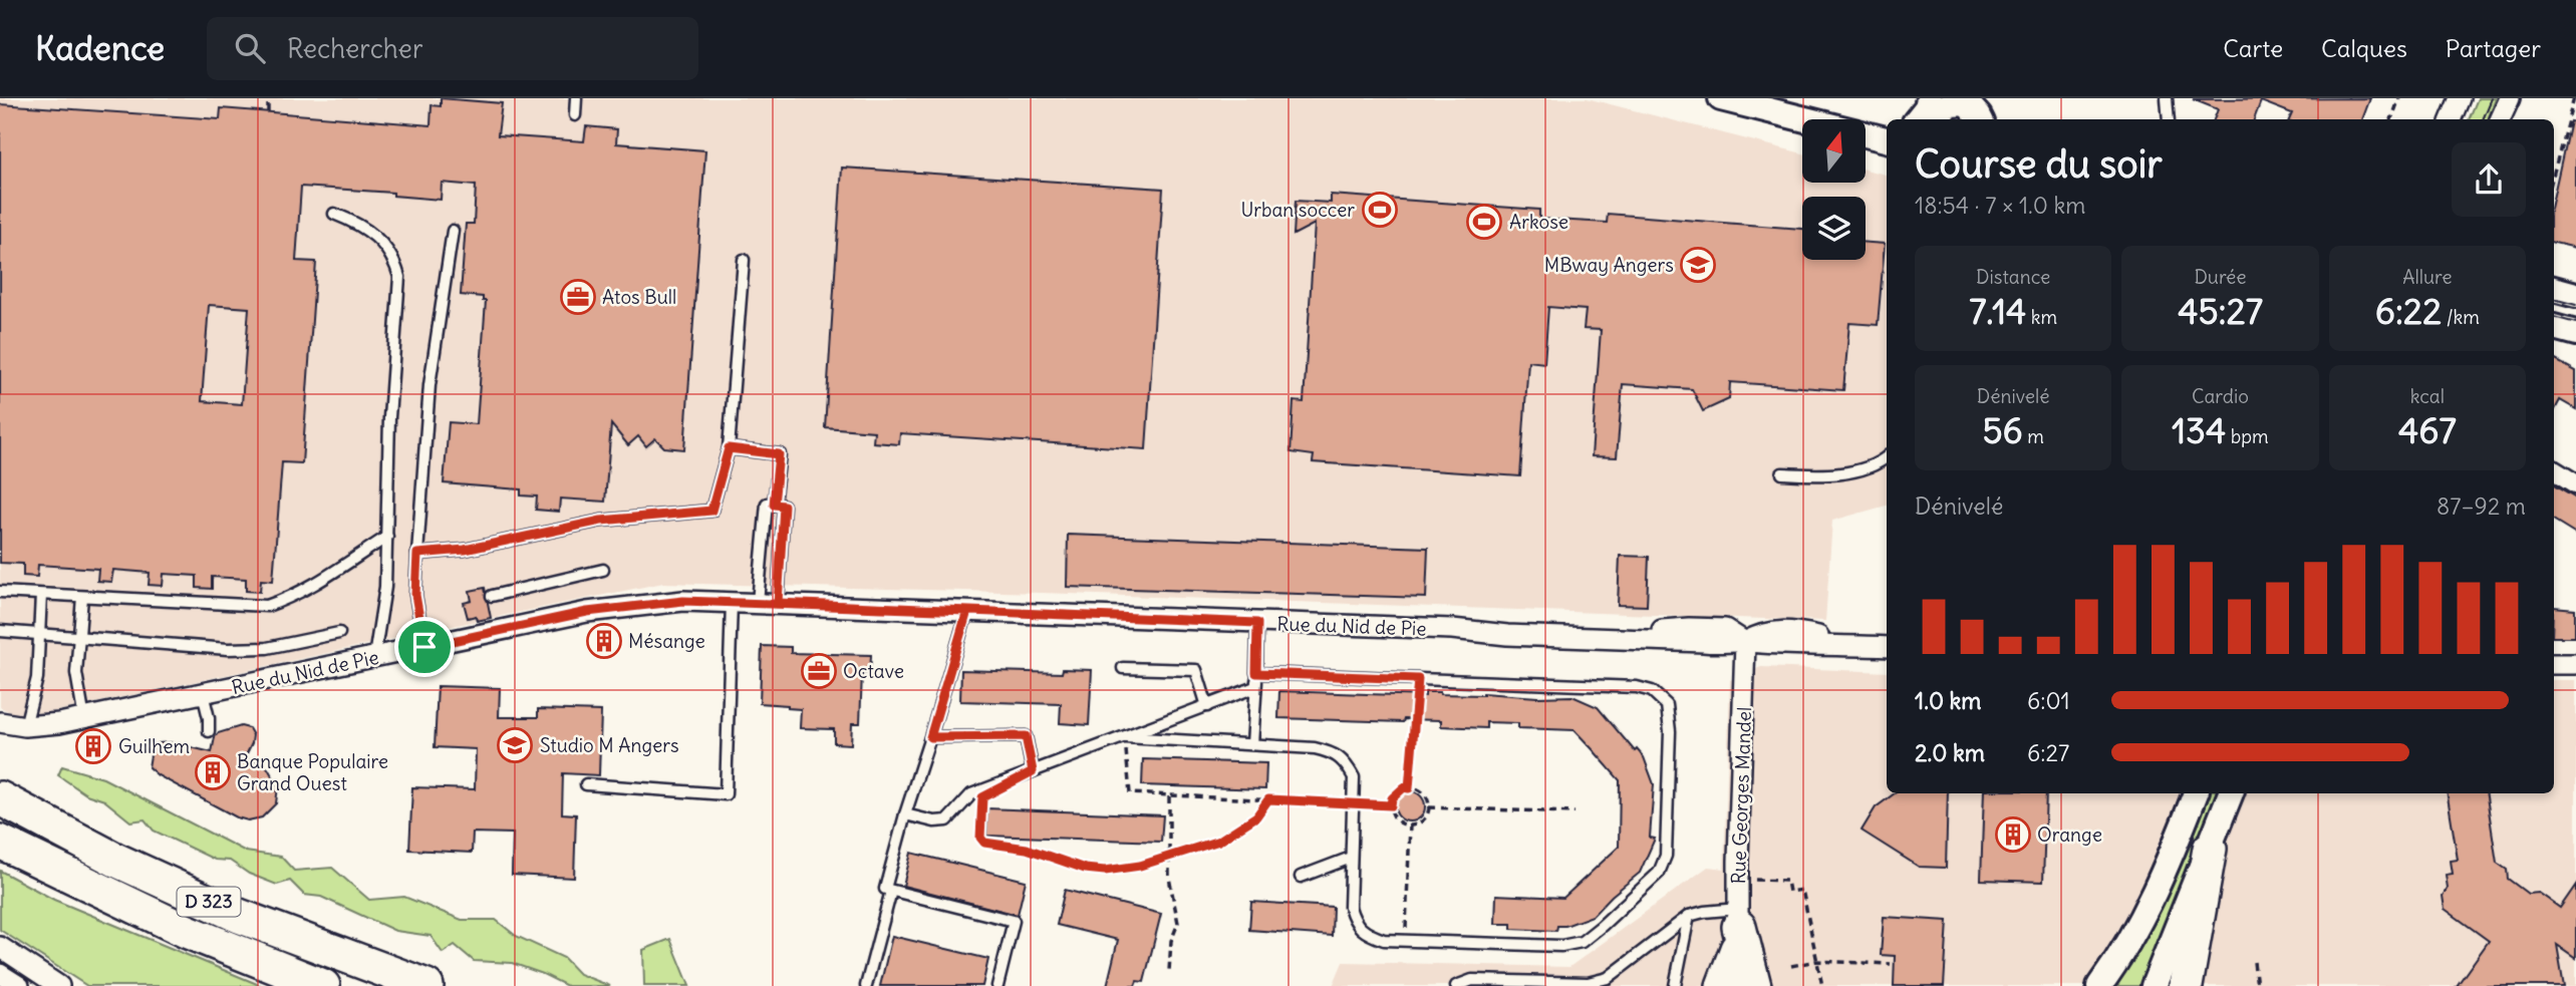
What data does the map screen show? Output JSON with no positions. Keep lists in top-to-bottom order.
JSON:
{
  "streets": {
    "highway": ["D 323"],
    "street": ["Rue du Nid de Pie", "Rue Georges Mandel"]
  },
  "crossings": [
    ["Rue du Nid de Pie", "Rue Georges Mandel"]
  ],
  "places": {
    "sports": ["Urban soccer", "Arkose"],
    "school or university": ["MBway Angers", "Studio M Angers"],
    "office": ["Atos Bull", "Octave"],
    "building": [
      "Mésange",
      "Guilhem",
      "Banque Populaire Grand Ouest",
      "Orange"
    ]
  },
  "north": "top",
  "page": {
    "header": "Kadence",
    "search": "Rechercher",
    "nav": ["Carte", "Calques", "Partager"],
    "heading": ["Course du soir", "18:54 · 7 × 1.0 km"],
    "stats": [
      ["Distance", "7.14 km"],
      ["Durée", "45:27"],
      ["Allure", "6:22 /km"],
      ["Dénivelé", "56 m"],
      ["Cardio", "134 bpm"],
      ["kcal", "467"]
    ],
    "chart": ["Dénivelé", "87–92 m"],
    "list": [
      {
        "name": "1.0 km",
        "note": "6:01"
      },
      {
        "name": "2.0 km",
        "note": "6:27"
      }
    ]
  }
}
